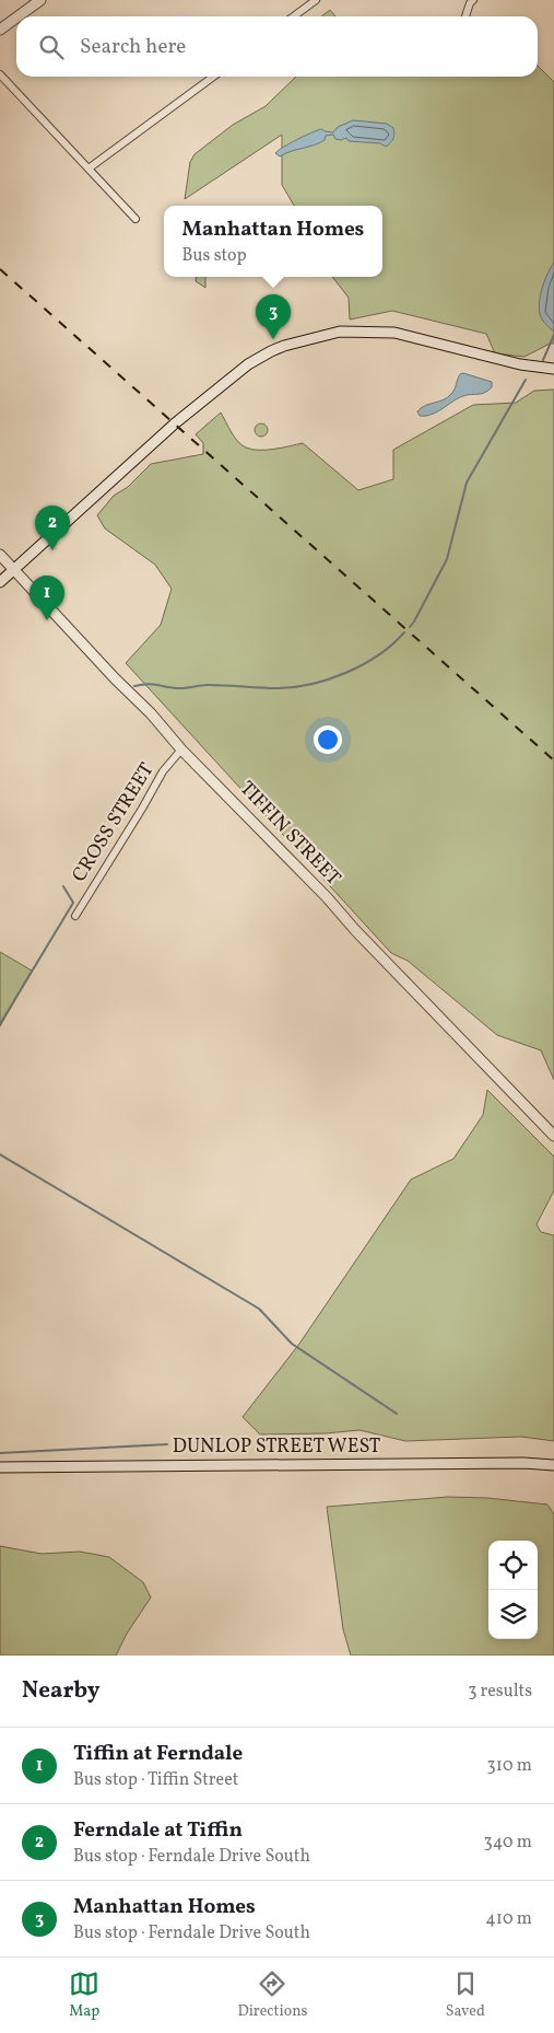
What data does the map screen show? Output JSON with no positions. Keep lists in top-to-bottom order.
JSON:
{
  "streets": {
    "main road": ["TIFFIN STREET", "DUNLOP STREET WEST"],
    "street": ["CROSS STREET"]
  },
  "crossings": [
    ["CROSS STREET", "TIFFIN STREET"]
  ],
  "page": {
    "search": "Search here",
    "popup": ["Manhattan Homes", "Bus stop"],
    "pins": ["3", "2", "1"],
    "heading": ["Nearby", "3 results"],
    "list": [
      {
        "mark": "1",
        "name": "Tiffin at Ferndale",
        "note": "Bus stop · Tiffin Street",
        "value": "310 m"
      },
      {
        "mark": "2",
        "name": "Ferndale at Tiffin",
        "note": "Bus stop · Ferndale Drive South",
        "value": "340 m"
      },
      {
        "mark": "3",
        "name": "Manhattan Homes",
        "note": "Bus stop · Ferndale Drive South",
        "value": "410 m"
      }
    ],
    "nav": ["Map", "Directions", "Saved"]
  }
}
